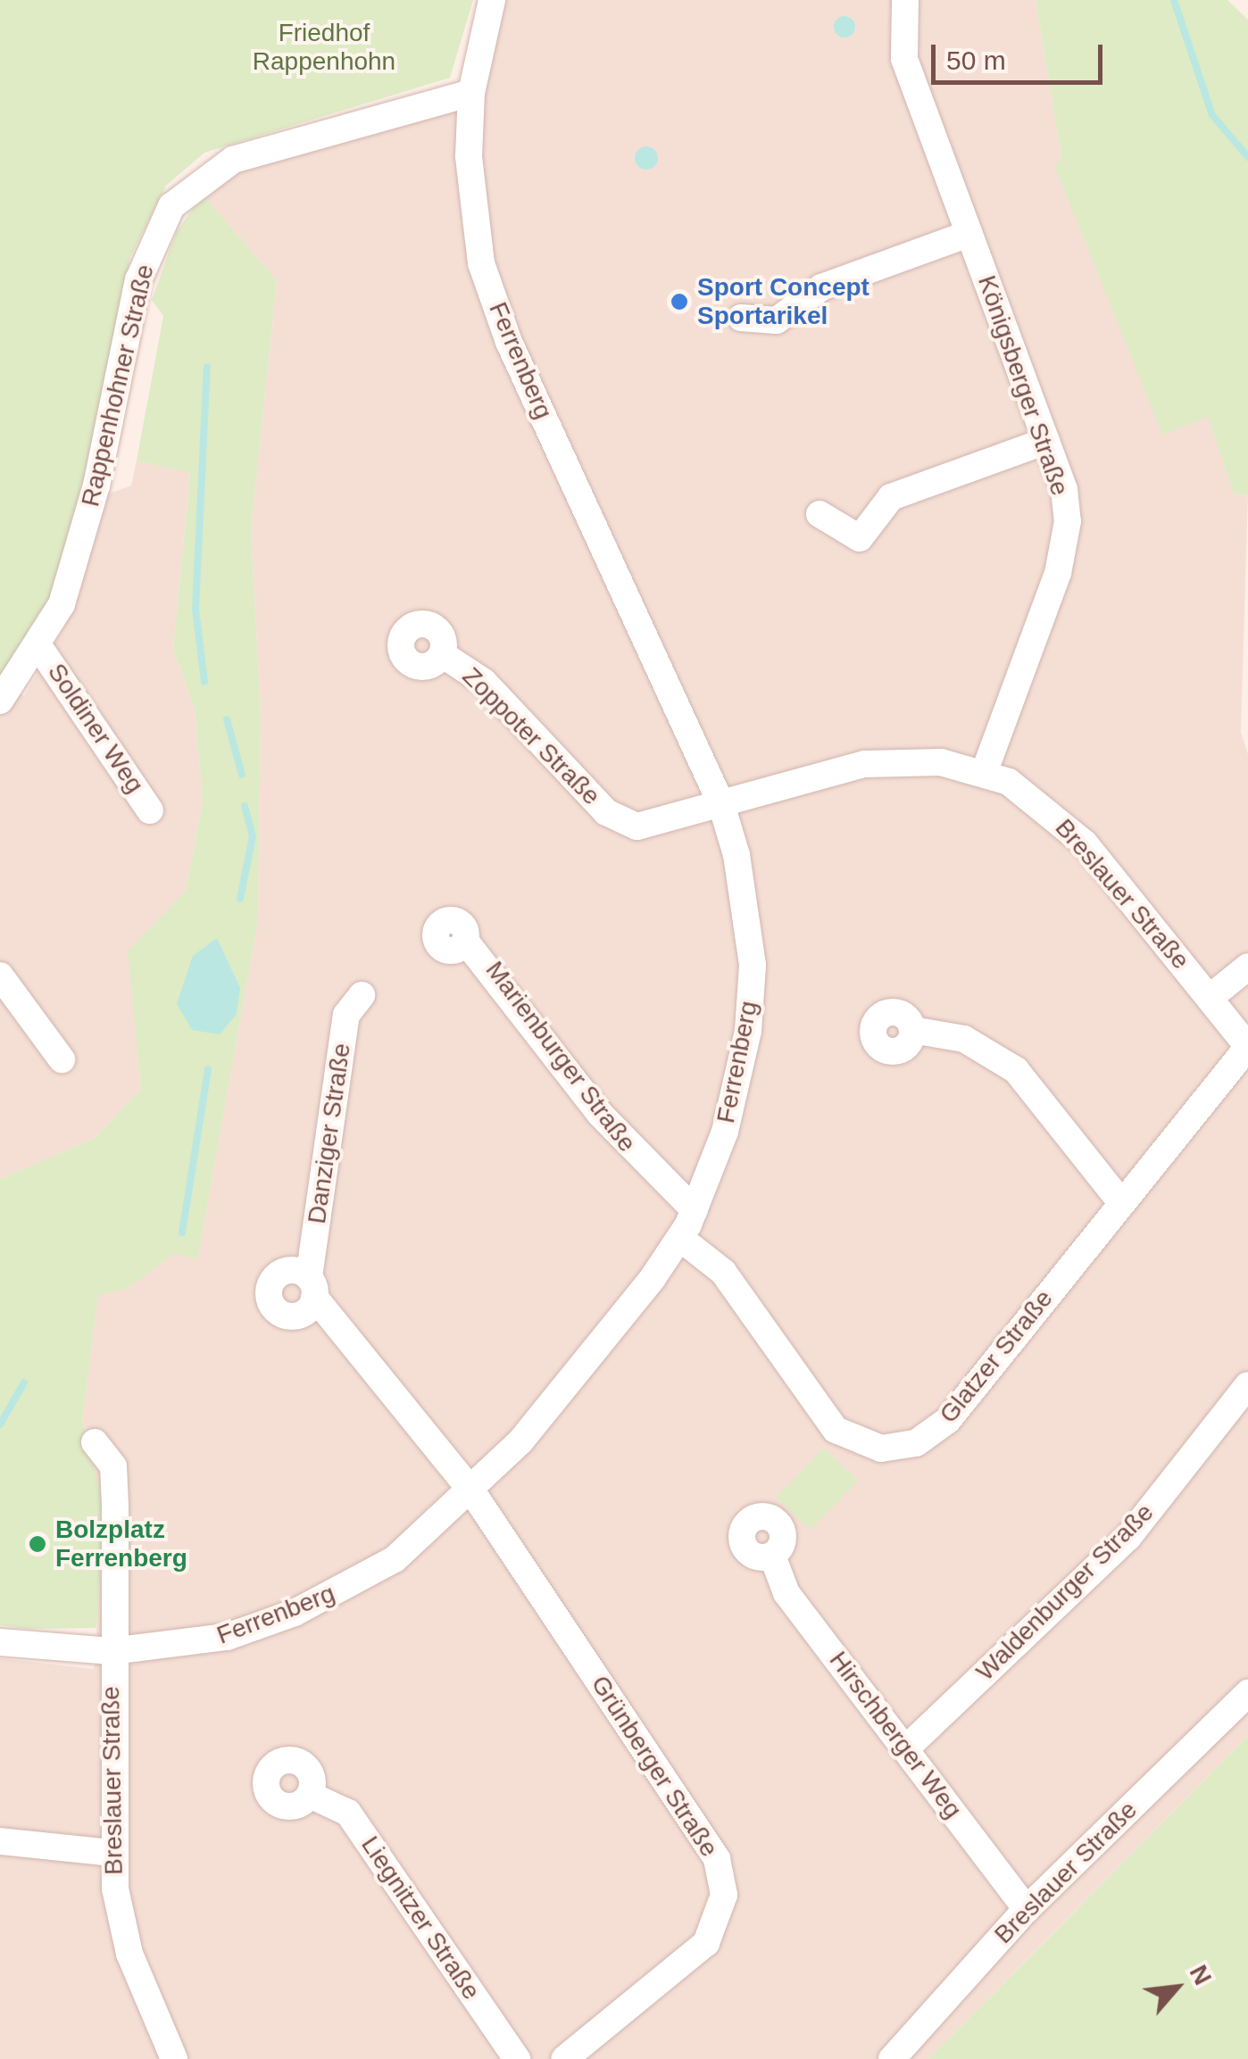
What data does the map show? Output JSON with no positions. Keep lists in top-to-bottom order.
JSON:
{
  "streets": {
    "street": [
      "Ferrenberg",
      "Rappenhohner Straße",
      "Königsberger Straße",
      "Soldiner Weg",
      "Zoppoter Straße",
      "Breslauer Straße",
      "Marienburger Straße",
      "Danziger Straße",
      "Glatzer Straße",
      "Waldenburger Straße",
      "Hirschberger Weg",
      "Grünberger Straße",
      "Liegnitzer Straße"
    ]
  },
  "crossings": [
    ["Ferrenberg", "Rappenhohner Straße"],
    ["Ferrenberg", "Zoppoter Straße"],
    ["Ferrenberg", "Breslauer Straße"],
    ["Ferrenberg", "Marienburger Straße"],
    ["Ferrenberg", "Danziger Straße"],
    ["Ferrenberg", "Glatzer Straße"],
    ["Ferrenberg", "Grünberger Straße"],
    ["Rappenhohner Straße", "Soldiner Weg"],
    ["Königsberger Straße", "Breslauer Straße"],
    ["Zoppoter Straße", "Breslauer Straße"],
    ["Breslauer Straße", "Glatzer Straße"],
    ["Breslauer Straße", "Hirschberger Weg"],
    ["Danziger Straße", "Grünberger Straße"],
    ["Waldenburger Straße", "Hirschberger Weg"]
  ],
  "parks": ["Friedhof Rappenhohn"],
  "places": ["Sport Concept Sportarikel", "Bolzplatz Ferrenberg"],
  "scale_bar": "50 m",
  "north": "top right"
}
